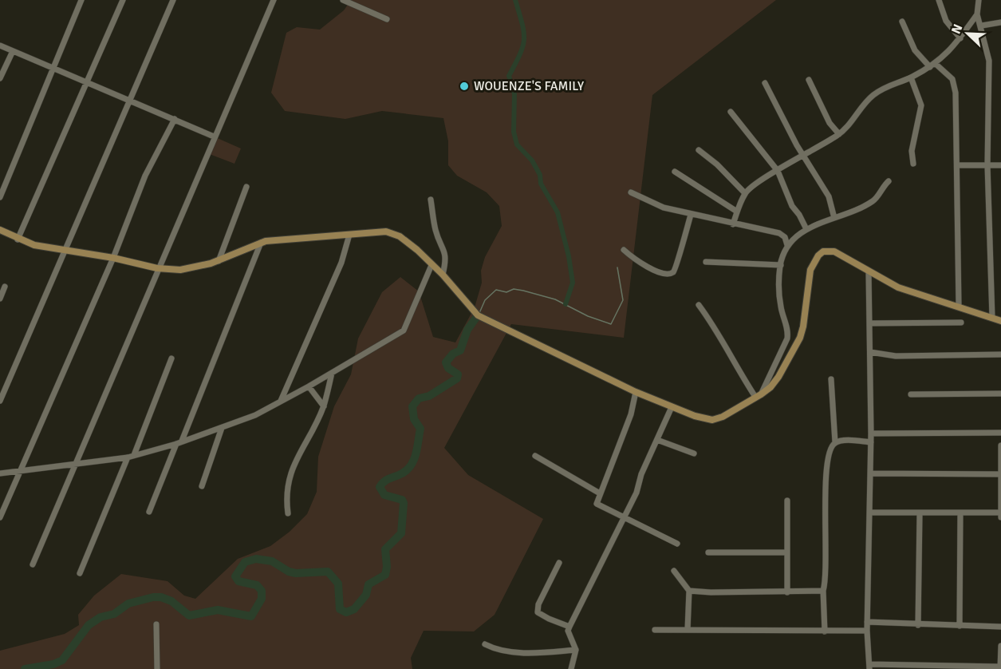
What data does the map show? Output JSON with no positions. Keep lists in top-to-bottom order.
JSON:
{
  "places": ["WOUENZE'S FAMILY"],
  "north": "top left"
}
